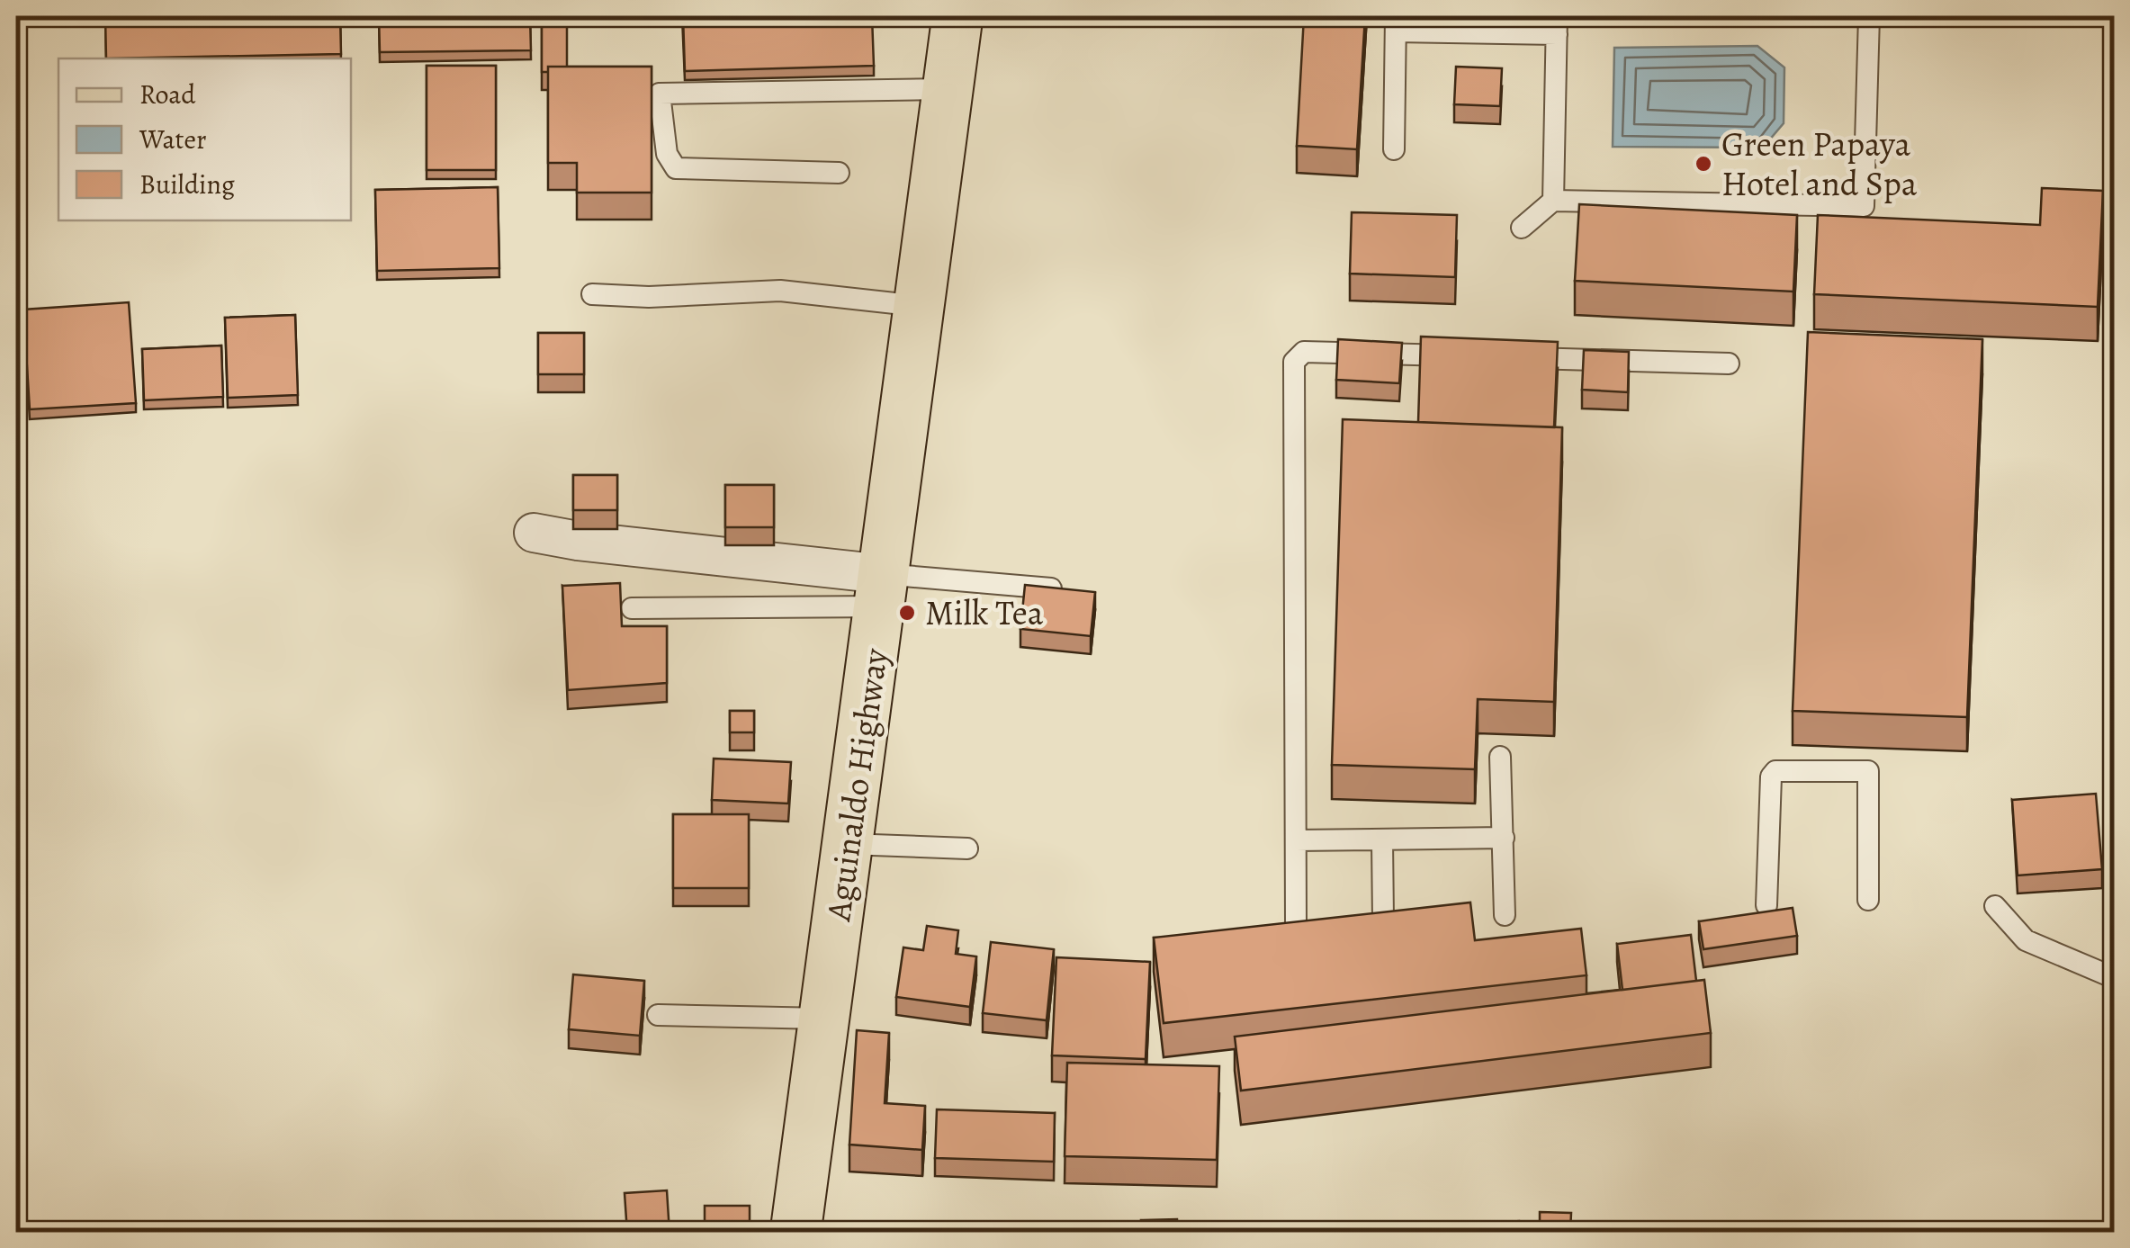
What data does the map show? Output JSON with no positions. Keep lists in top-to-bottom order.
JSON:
{
  "streets": {
    "main road": ["Aguinaldo Highway"]
  },
  "places": ["Green Papaya Hotel and Spa", "Milk Tea"],
  "legend": ["Road", "Water", "Building"]
}
